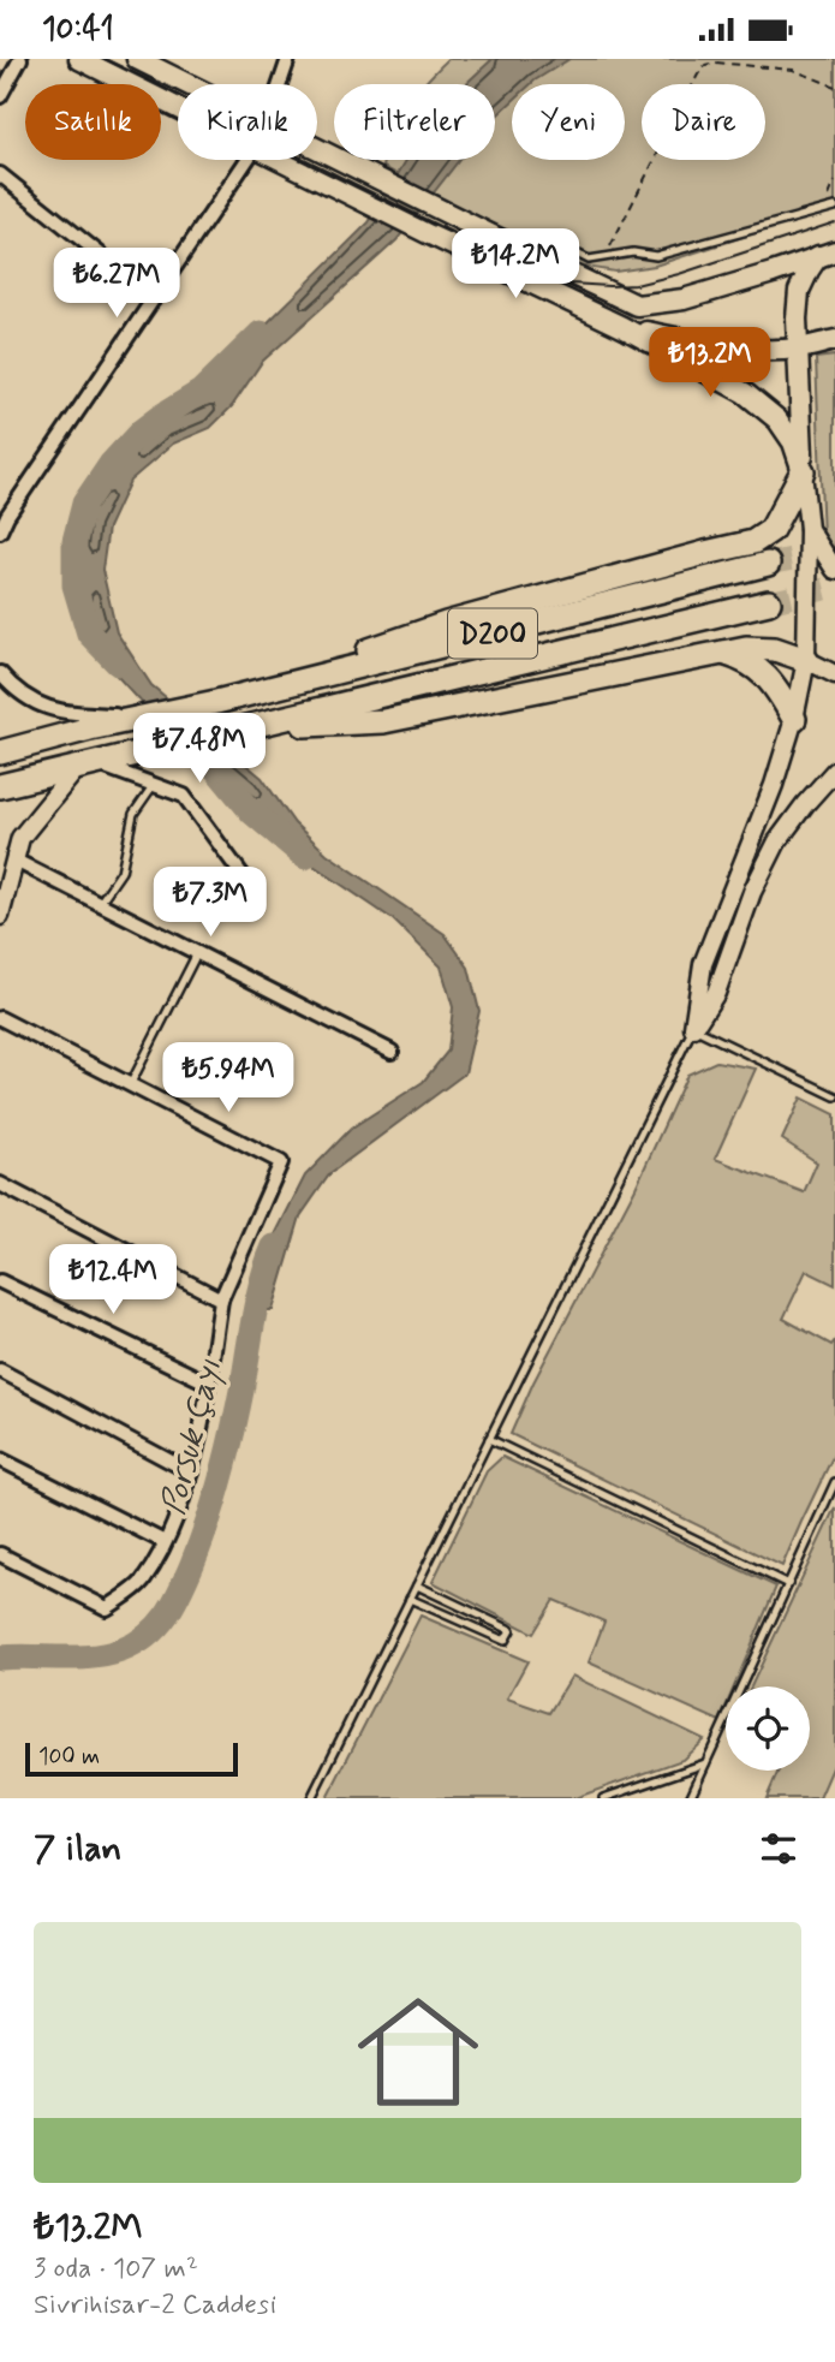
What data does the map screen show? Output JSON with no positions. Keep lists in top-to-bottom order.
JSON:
{
  "streets": {
    "highway": ["D200"]
  },
  "water": ["Porsuk Çayı"],
  "scale_bar": "100 m",
  "page": {
    "status": "10:41",
    "chip": [
      "Satılık",
      "Kiralık",
      "Filtreler",
      "Yeni",
      "Daire"
    ],
    "price": [
      "₺14.2M",
      "₺6.27M",
      "₺13.2M",
      "₺7.48M",
      "₺7.3M",
      "₺5.94M",
      "₺12.4M"
    ],
    "scale": "100 m",
    "heading": "7 ilan",
    "list": [
      {
        "name": "₺13.2M",
        "note": "3 oda · 107 m² · Sivrihisar-2 Caddesi"
      }
    ]
  }
}
